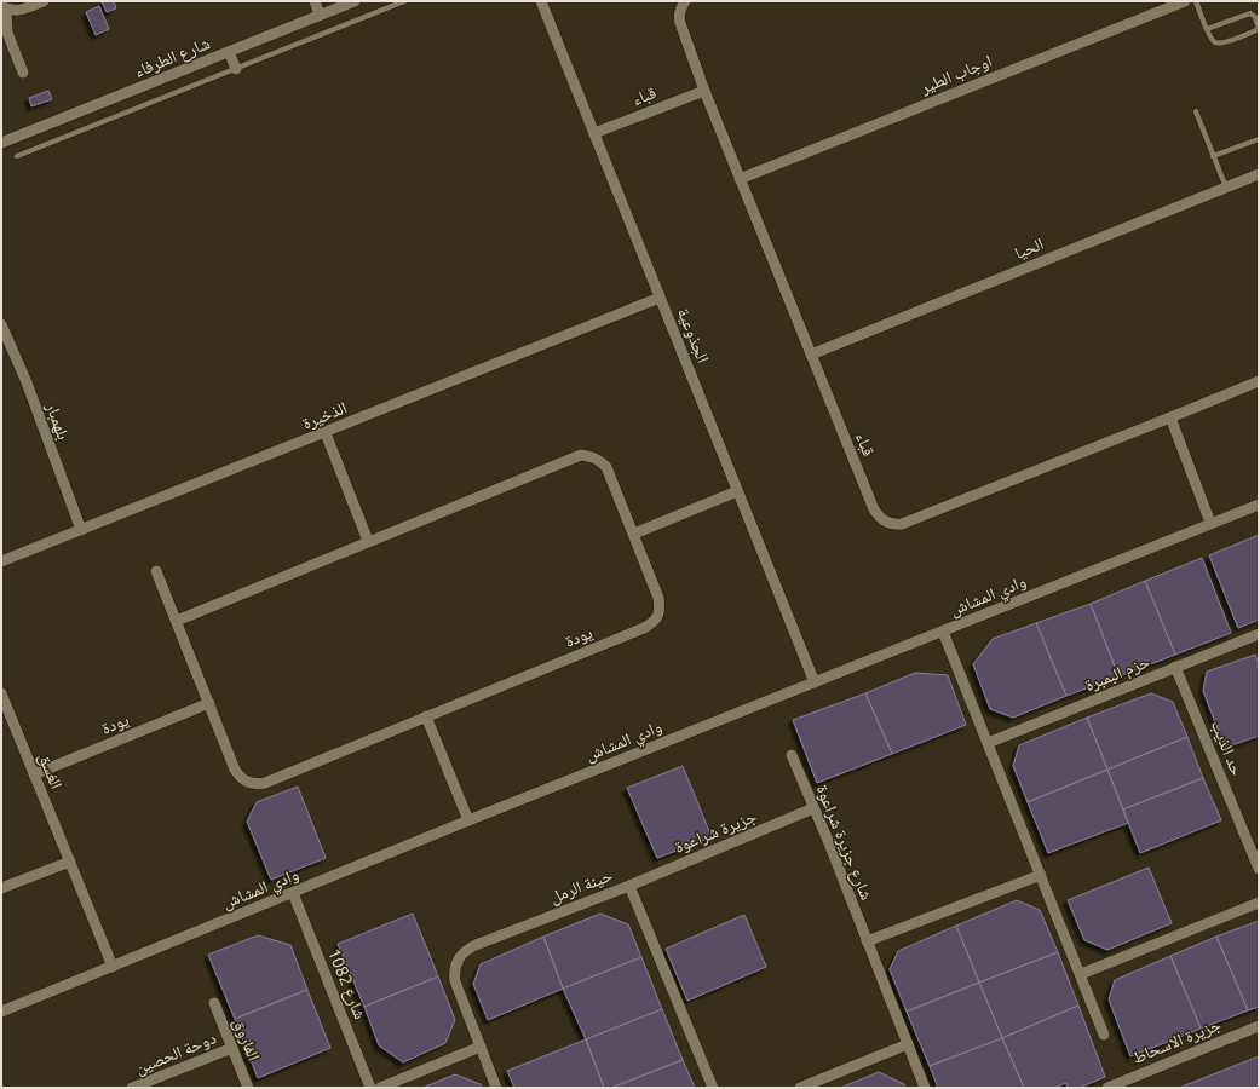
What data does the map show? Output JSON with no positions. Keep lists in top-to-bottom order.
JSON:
{
  "streets": {
    "street": [
      "شارع الطرفاء",
      "اوجاب الطير",
      "قباء",
      "الحيا",
      "الجذوعية",
      "الذخيرة",
      "بلهمبار",
      "وادي المشاش",
      "يودة",
      "حزم البمبرة",
      "حد الذيب",
      "الغسق",
      "جزيرة شراعوة",
      "شارع جزيرة شراعوة",
      "حينة الرمل",
      "شارع 1082",
      "الفاروق",
      "جزيرة الاسحاط",
      "دوحة الحصين"
    ]
  },
  "crossings": [
    ["اوجاب الطير", "قباء"],
    ["قباء", "الحيا"],
    ["قباء", "الجذوعية"],
    ["الجذوعية", "الذخيرة"],
    ["الجذوعية", "وادي المشاش"],
    ["الذخيرة", "بلهمبار"],
    ["وادي المشاش", "الغسق"],
    ["وادي المشاش", "شارع 1082"],
    ["يودة", "الغسق"],
    ["حزم البمبرة", "حد الذيب"],
    ["جزيرة شراعوة", "شارع جزيرة شراعوة"],
    ["جزيرة شراعوة", "حينة الرمل"],
    ["الفاروق", "دوحة الحصين"]
  ]
}
